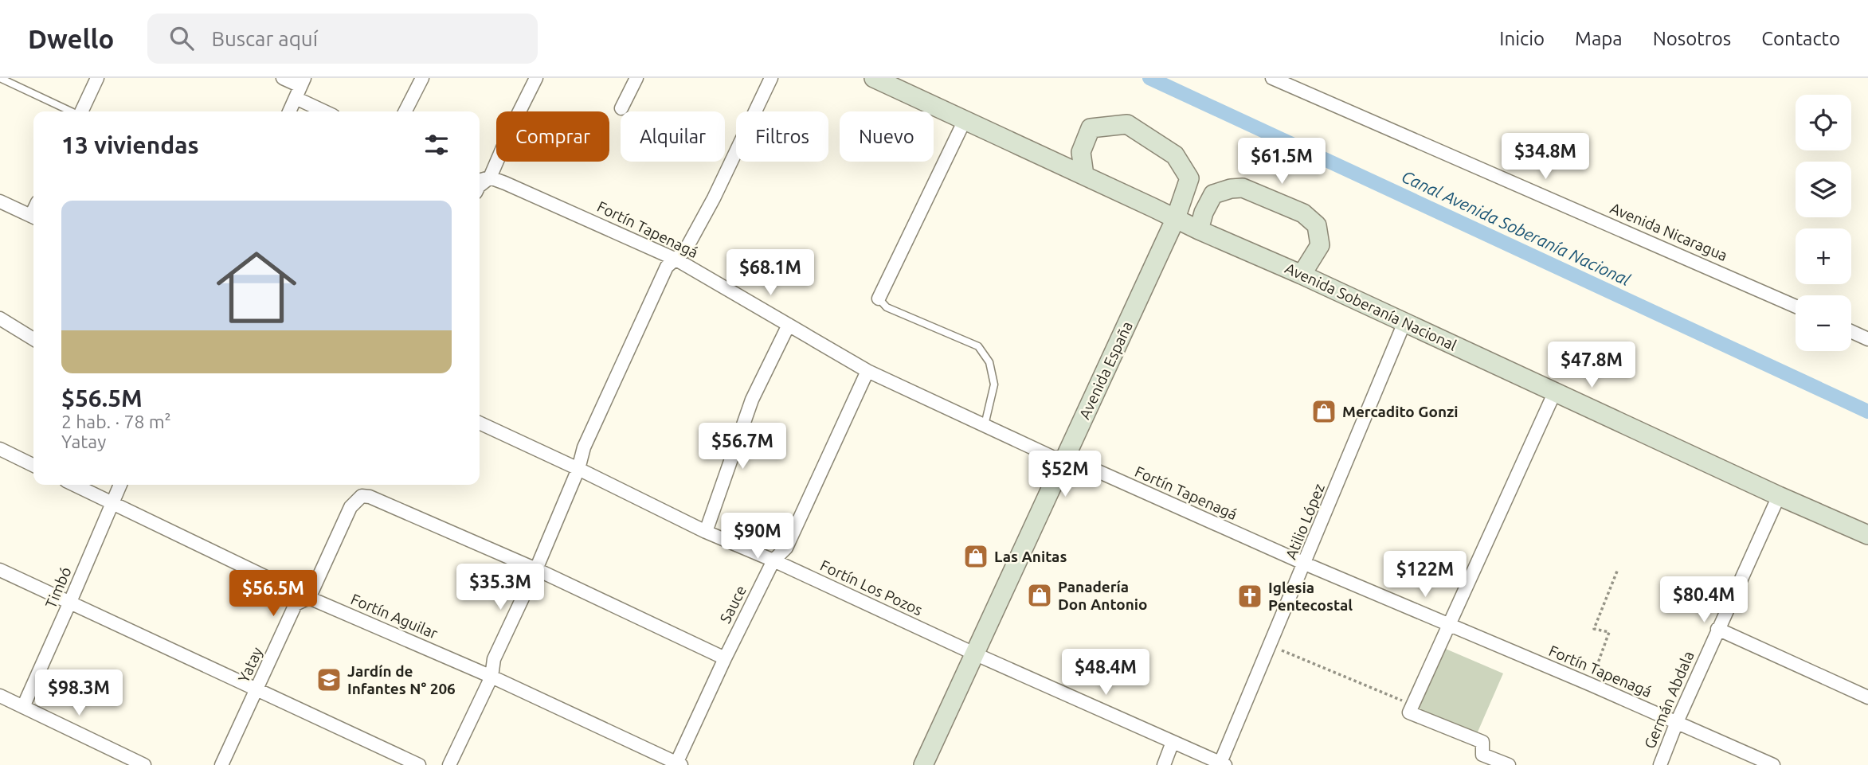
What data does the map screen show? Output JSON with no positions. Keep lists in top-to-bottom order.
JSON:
{
  "streets": {
    "main road": ["Avenida Soberanía Nacional", "Avenida España"],
    "street": [
      "Fortín Tapenagá",
      "Avenida Nicaragua",
      "Atilio López",
      "Timbó",
      "Fortín Los Pozos",
      "Sauce",
      "Fortín Aguilar",
      "Yatay",
      "Germán Abdala"
    ]
  },
  "crossings": [
    ["Fortín Tapenagá", "Avenida España"],
    ["Fortín Tapenagá", "Atilio López"],
    ["Fortín Tapenagá", "Sauce"],
    ["Fortín Tapenagá", "Germán Abdala"],
    ["Avenida Soberanía Nacional", "Avenida España"],
    ["Avenida Soberanía Nacional", "Atilio López"],
    ["Avenida Soberanía Nacional", "Germán Abdala"],
    ["Avenida España", "Fortín Los Pozos"],
    ["Atilio López", "Fortín Los Pozos"],
    ["Timbó", "Fortín Aguilar"],
    ["Fortín Los Pozos", "Sauce"],
    ["Sauce", "Fortín Aguilar"],
    ["Fortín Aguilar", "Yatay"]
  ],
  "water": ["Canal Avenida Soberanía Nacional"],
  "places": {
    "shop": ["Mercadito Gonzi", "Las Anitas", "Panadería Don Antonio"],
    "church": ["Iglesia Pentecostal"],
    "school or university": ["Jardín de Infantes N° 206"]
  },
  "page": {
    "header": "Dwello",
    "search": "Buscar aquí",
    "nav": [
      "Inicio",
      "Mapa",
      "Nosotros",
      "Contacto"
    ],
    "map_buttons": ["+", "−"],
    "chip": [
      "Comprar",
      "Alquilar",
      "Filtros",
      "Nuevo"
    ],
    "heading": "13 viviendas",
    "price": [
      "$34.8M",
      "$61.5M",
      "$68.1M",
      "$47.8M",
      "$56.7M",
      "$52M",
      "$90M",
      "$122M",
      "$35.3M",
      "$56.5M",
      "$80.4M",
      "$48.4M",
      "$98.3M"
    ],
    "list": [
      {
        "name": "$56.5M",
        "note": "2 hab. · 78 m² · Yatay"
      }
    ]
  }
}
